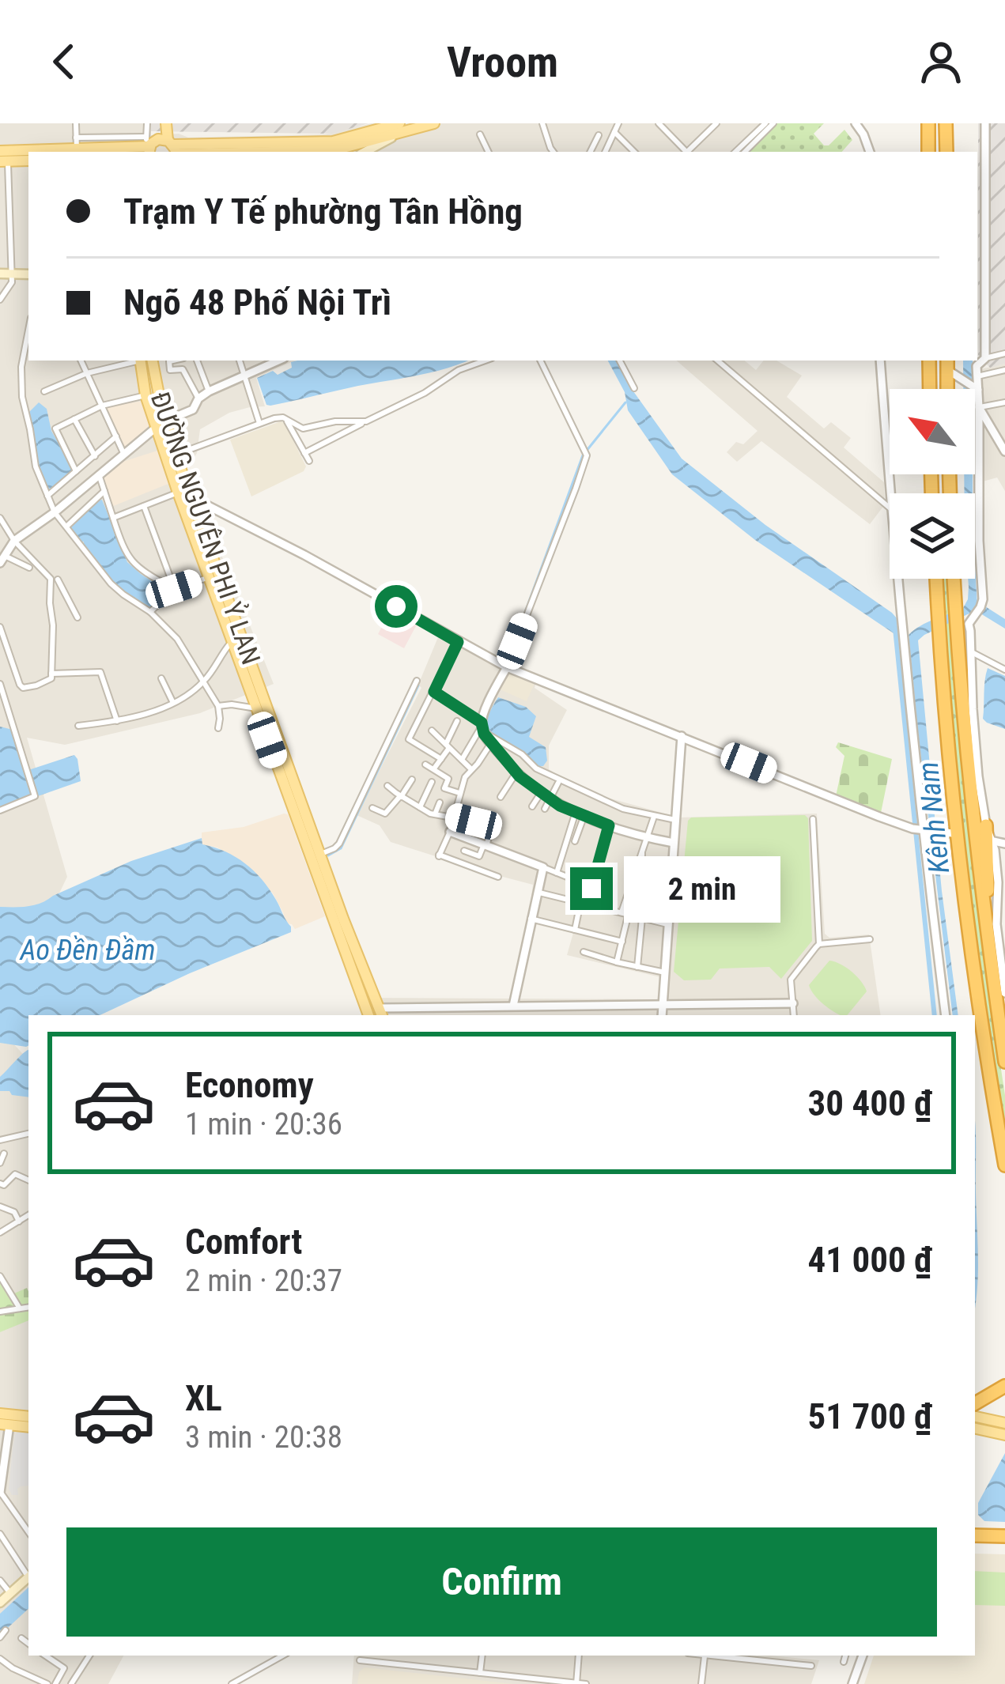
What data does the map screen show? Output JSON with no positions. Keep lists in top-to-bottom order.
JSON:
{
  "streets": {
    "main road": ["ĐƯỜNG NGUYÊN PHI Ỷ LAN"]
  },
  "water": ["Kênh Nam", "Ao Đền Đầm"],
  "north": "top left",
  "page": {
    "header": "Vroom",
    "banner": ["Trạm Y Tế phường Tân Hồng", "Ngõ 48 Phố Nội Trì"],
    "bubble": "2 min",
    "list": [
      {
        "name": "Economy",
        "note": "1 min · 20:36",
        "value": "30 400 ₫"
      },
      {
        "name": "Comfort",
        "note": "2 min · 20:37",
        "value": "41 000 ₫"
      },
      {
        "name": "XL",
        "note": "3 min · 20:38",
        "value": "51 700 ₫"
      }
    ],
    "buttons": "Confirm"
  }
}
